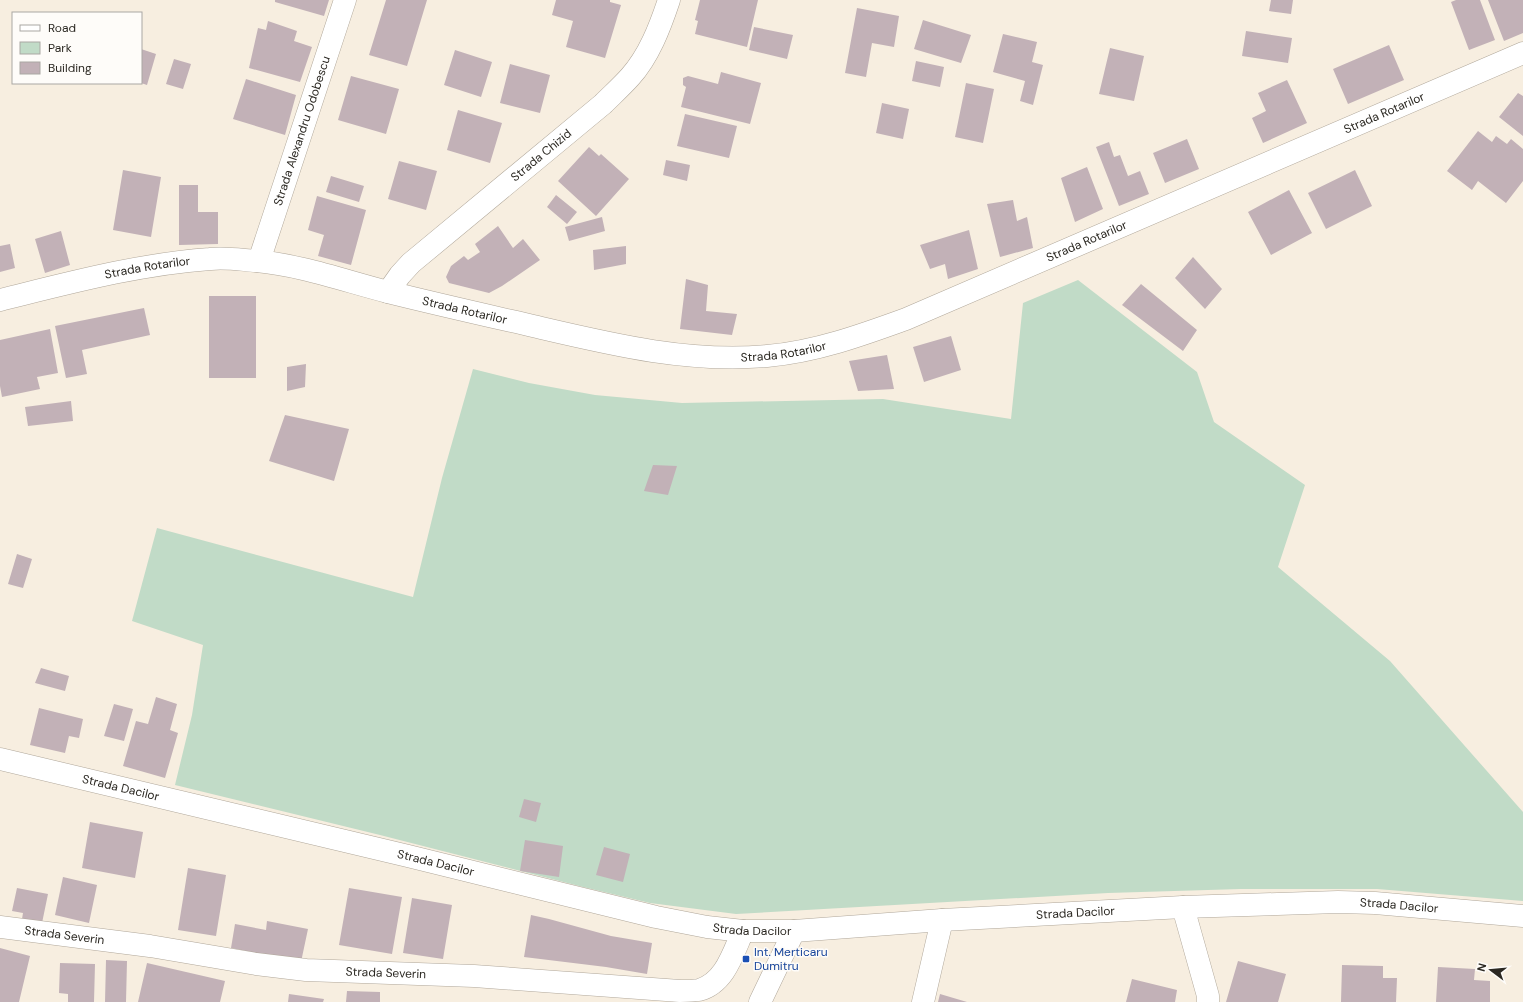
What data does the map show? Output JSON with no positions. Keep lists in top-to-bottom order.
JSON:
{
  "streets": {
    "street": [
      "Strada Rotarilor",
      "Strada Alexandru Odobescu",
      "Strada Chizid",
      "Strada Dacilor",
      "Strada Severin"
    ]
  },
  "crossings": [
    ["Strada Rotarilor", "Strada Alexandru Odobescu"],
    ["Strada Rotarilor", "Strada Chizid"],
    ["Strada Dacilor", "Strada Severin"]
  ],
  "places": {
    "transit": ["Int. Merticaru Dumitru"]
  },
  "legend": ["Road", "Park", "Building"],
  "north": "left"
}
